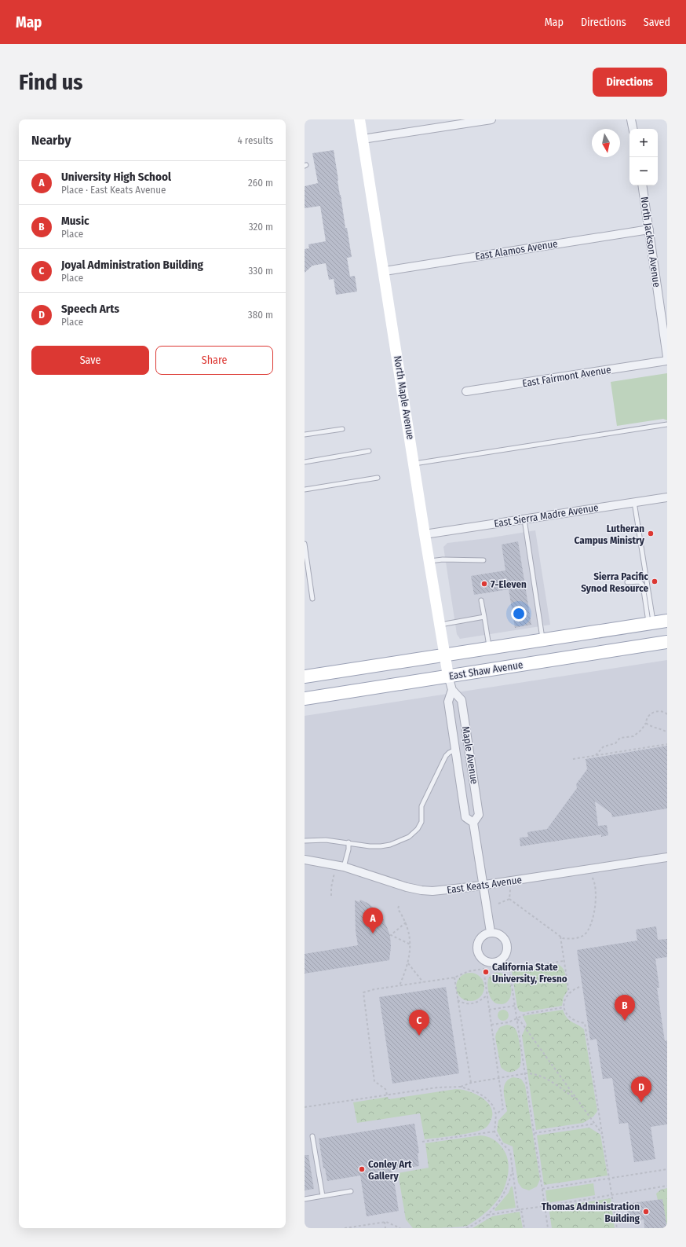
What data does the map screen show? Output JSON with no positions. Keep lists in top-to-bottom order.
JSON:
{
  "streets": {
    "main road": ["East Shaw Avenue"],
    "street": [
      "North Jackson Avenue",
      "East Alamos Avenue",
      "East Fairmont Avenue",
      "North Maple Avenue",
      "East Sierra Madre Avenue",
      "Maple Avenue",
      "East Keats Avenue"
    ]
  },
  "crossings": [
    ["North Jackson Avenue", "East Alamos Avenue"],
    ["East Alamos Avenue", "North Maple Avenue"],
    ["North Maple Avenue", "East Sierra Madre Avenue"],
    ["North Maple Avenue", "East Shaw Avenue"],
    ["North Maple Avenue", "Maple Avenue"],
    ["East Shaw Avenue", "Maple Avenue"],
    ["Maple Avenue", "East Keats Avenue"]
  ],
  "places": [
    "Lutheran Campus Ministry",
    "Sierra Pacific Synod Resource",
    "7-Eleven",
    "California State University, Fresno",
    "Conley Art Gallery",
    "Thomas Administration Building"
  ],
  "north": "bottom",
  "page": {
    "header": "Map",
    "nav": ["Map", "Directions", "Saved"],
    "buttons": [
      "Directions",
      ["Save", "Share"]
    ],
    "title": "Find us",
    "heading": ["Nearby", "4 results"],
    "map_buttons": ["+", "−"],
    "list": [
      {
        "mark": "A",
        "name": "University High School",
        "note": "Place · East Keats Avenue",
        "value": "260 m"
      },
      {
        "mark": "B",
        "name": "Music",
        "note": "Place",
        "value": "320 m"
      },
      {
        "mark": "C",
        "name": "Joyal Administration Building",
        "note": "Place",
        "value": "330 m"
      },
      {
        "mark": "D",
        "name": "Speech Arts",
        "note": "Place",
        "value": "380 m"
      }
    ],
    "pins": [
      "A",
      "B",
      "C",
      "D"
    ]
  }
}
